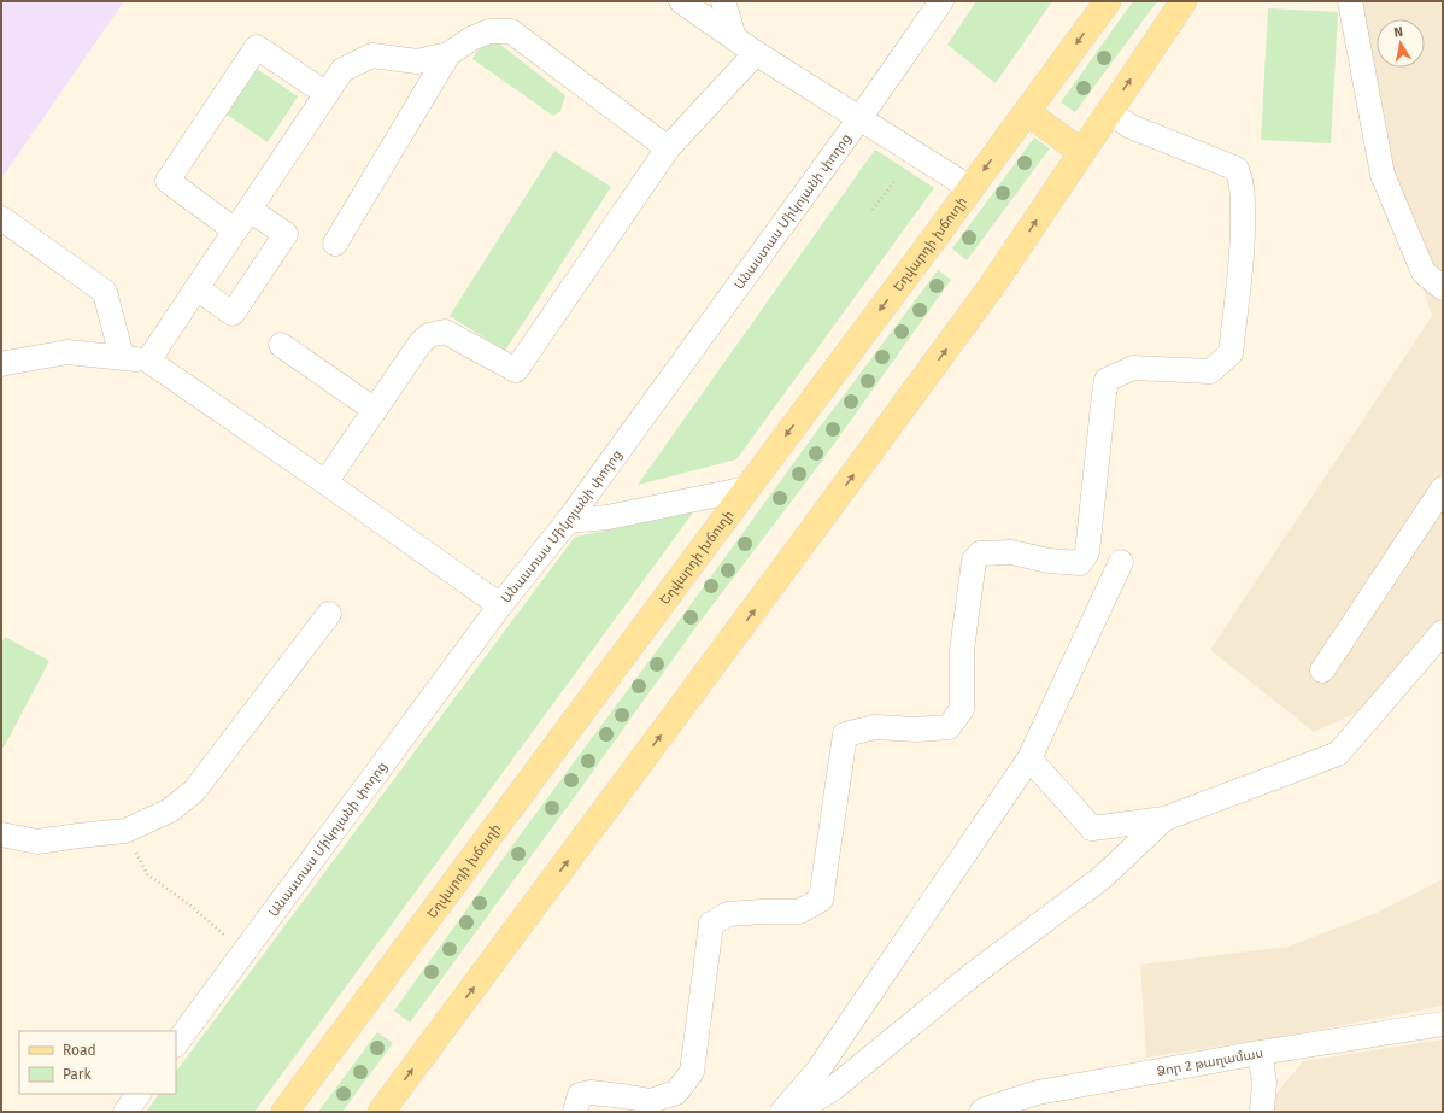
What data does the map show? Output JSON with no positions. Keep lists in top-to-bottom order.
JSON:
{
  "streets": {
    "main road": ["Եղվարդի խճուղի"],
    "street": ["Անաստաս Միկոյանի փողոց", "Ձոր 2 թաղամաս"]
  },
  "legend": ["Road", "Park"],
  "north": "top"
}
